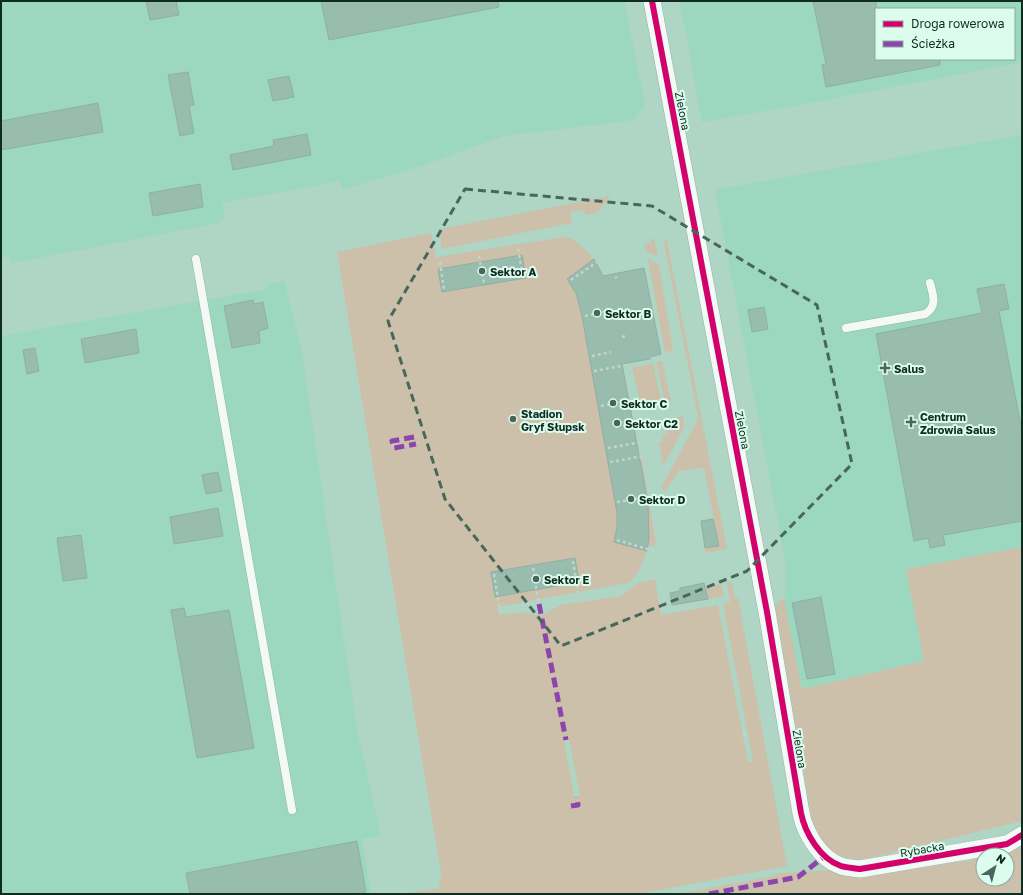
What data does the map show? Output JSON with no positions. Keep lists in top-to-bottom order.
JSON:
{
  "streets": {
    "street": ["Zielona", "Rybacka"]
  },
  "crossings": [
    ["Zielona", "Rybacka"]
  ],
  "places": {
    "other": [
      "Sektor A",
      "Sektor B",
      "Sektor C",
      "Stadion Gryf Słupsk",
      "Sektor C2",
      "Sektor D",
      "Sektor E"
    ],
    "health": ["Salus", "Centrum Zdrowia Salus"]
  },
  "legend": ["Droga rowerowa", "Ścieżka"],
  "north": "top right"
}
